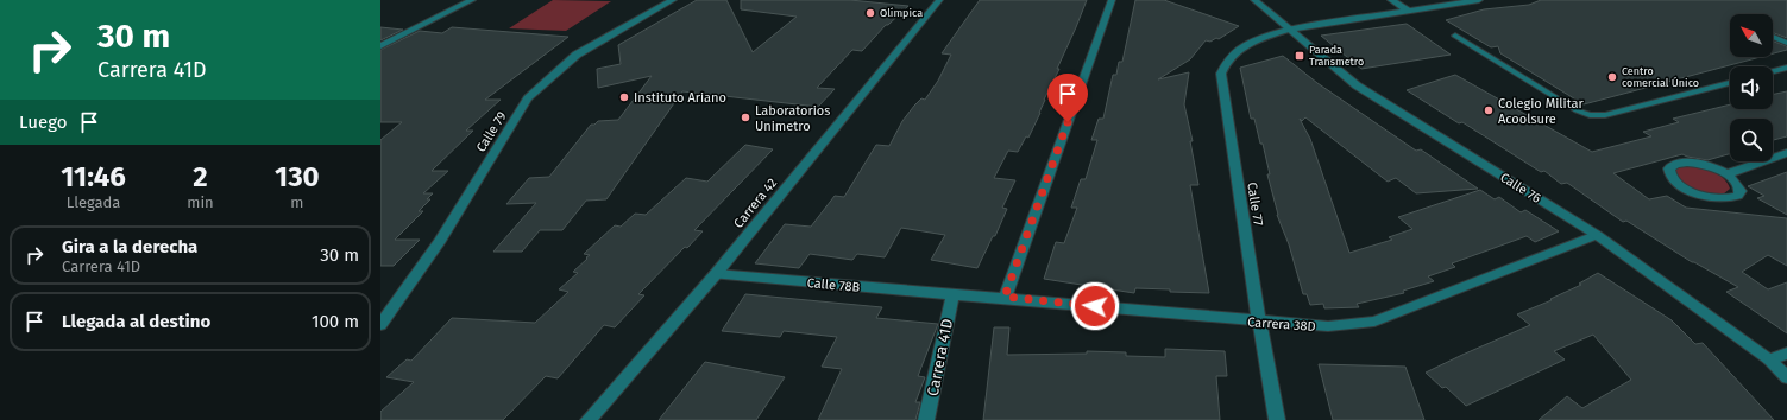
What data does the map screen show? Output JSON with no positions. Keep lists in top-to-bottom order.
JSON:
{
  "streets": {
    "street": [
      "Calle 79",
      "Calle 76",
      "Carrera 42",
      "Calle 77",
      "Calle 78B",
      "Carrera 38D",
      "Carrera 41D"
    ]
  },
  "crossings": [
    ["Calle 76", "Calle 77"],
    ["Calle 76", "Carrera 38D"],
    ["Carrera 42", "Calle 78B"],
    ["Calle 77", "Carrera 38D"],
    ["Calle 78B", "Carrera 38D"],
    ["Calle 78B", "Carrera 41D"],
    ["Carrera 38D", "Carrera 41D"]
  ],
  "places": {
    "other": [
      "Olímpica",
      "Centro comercial Único",
      "Instituto Ariano",
      "Colegio Militar Acoolsure",
      "Laboratorios Unimetro"
    ],
    "transit": ["Parada Transmetro"]
  },
  "north": "top left",
  "page": {
    "turn": ["30 m", "Carrera 41D"],
    "then": "Luego",
    "eta": [
      "11:46",
      "Llegada",
      "2",
      "min",
      "130",
      "m"
    ],
    "list": [
      {
        "name": "Gira a la derecha",
        "note": "Carrera 41D",
        "value": "30 m"
      },
      {
        "name": "Llegada al destino",
        "value": "100 m"
      }
    ]
  }
}
